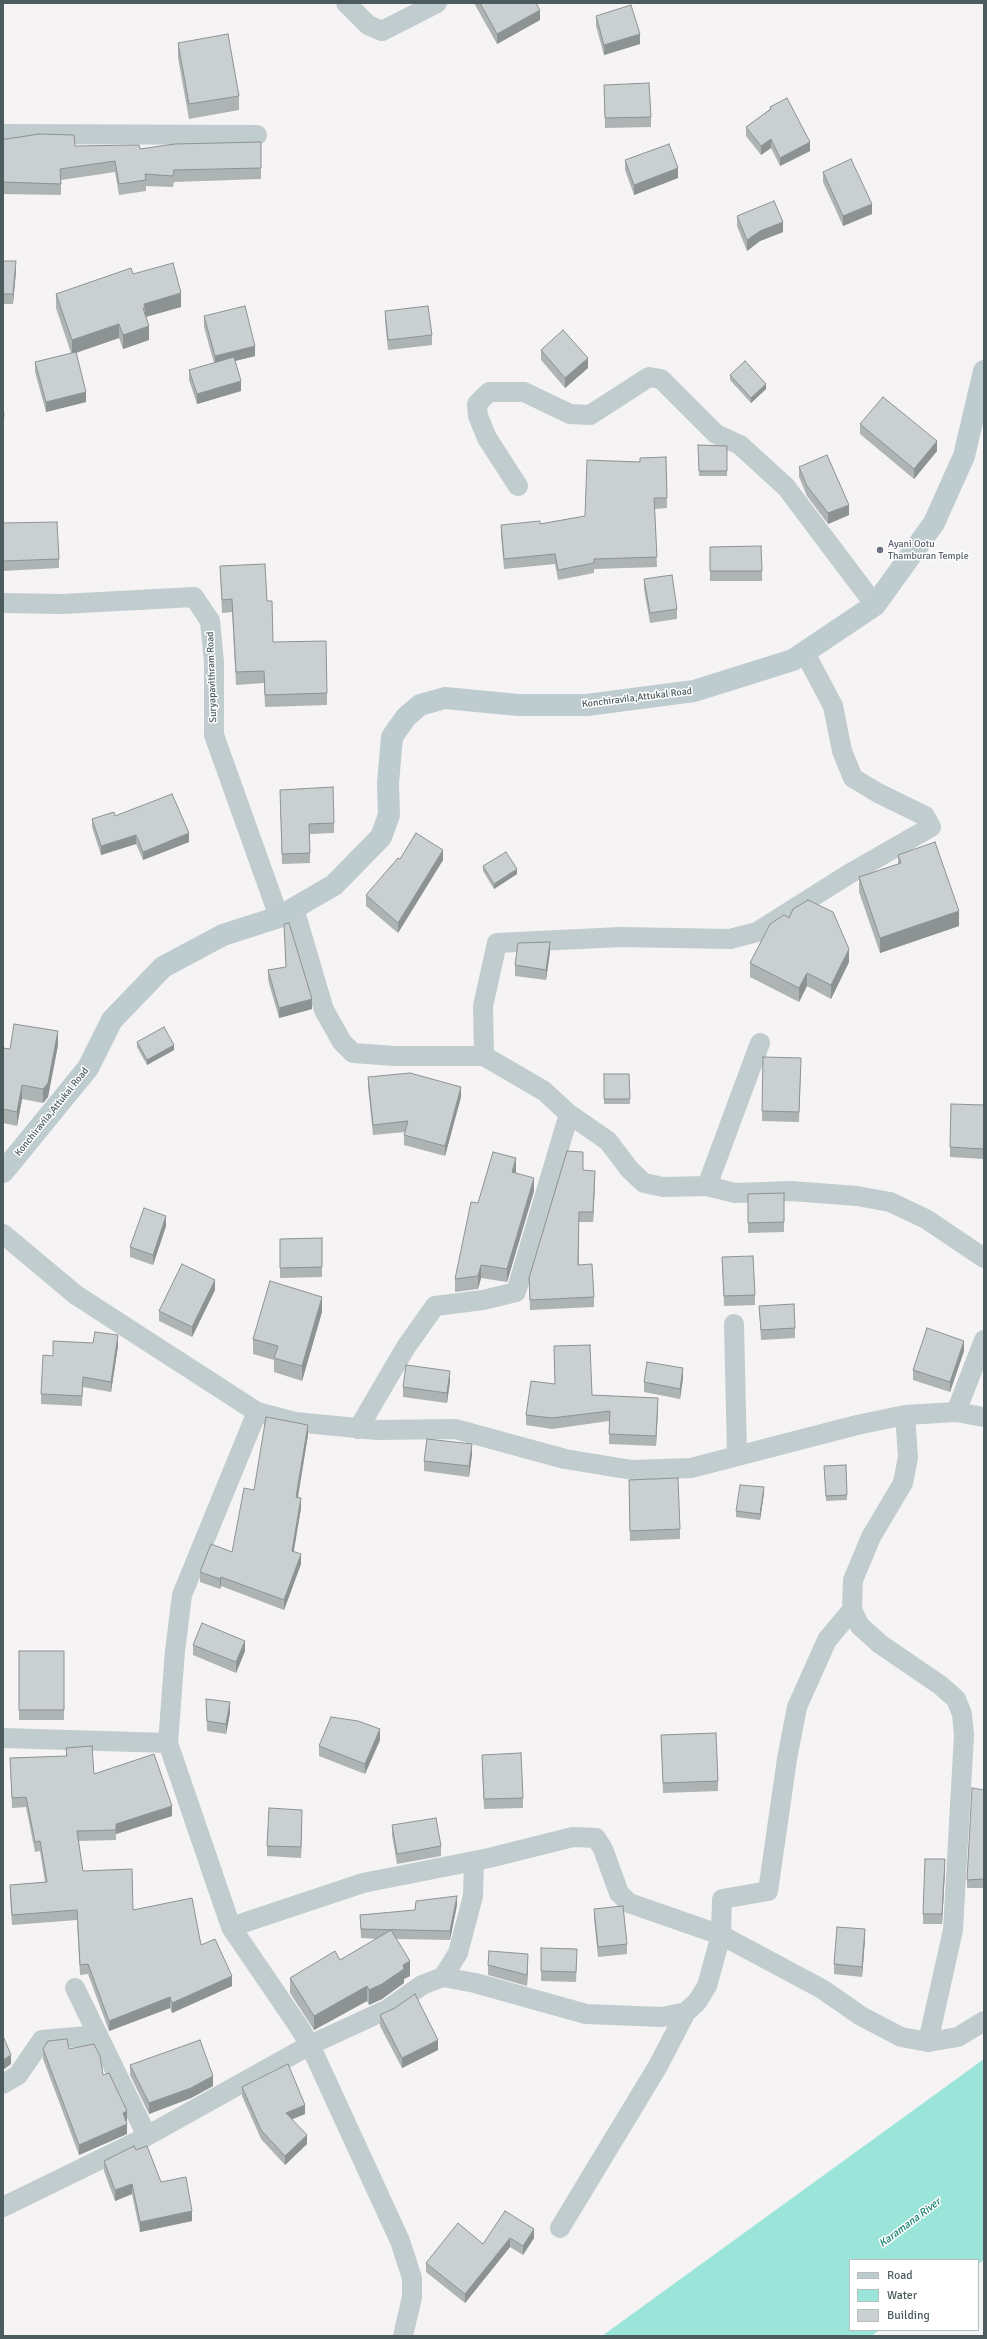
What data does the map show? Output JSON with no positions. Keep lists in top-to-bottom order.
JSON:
{
  "streets": {
    "main road": ["Konchiravila,Attukal Road"],
    "street": ["Suryapavithram Road"]
  },
  "crossings": [
    ["Suryapavithram Road", "Konchiravila,Attukal Road"]
  ],
  "water": ["Karamana River"],
  "places": ["Ayani Ootu Thamburan Temple"],
  "legend": ["Road", "Water", "Building"]
}
